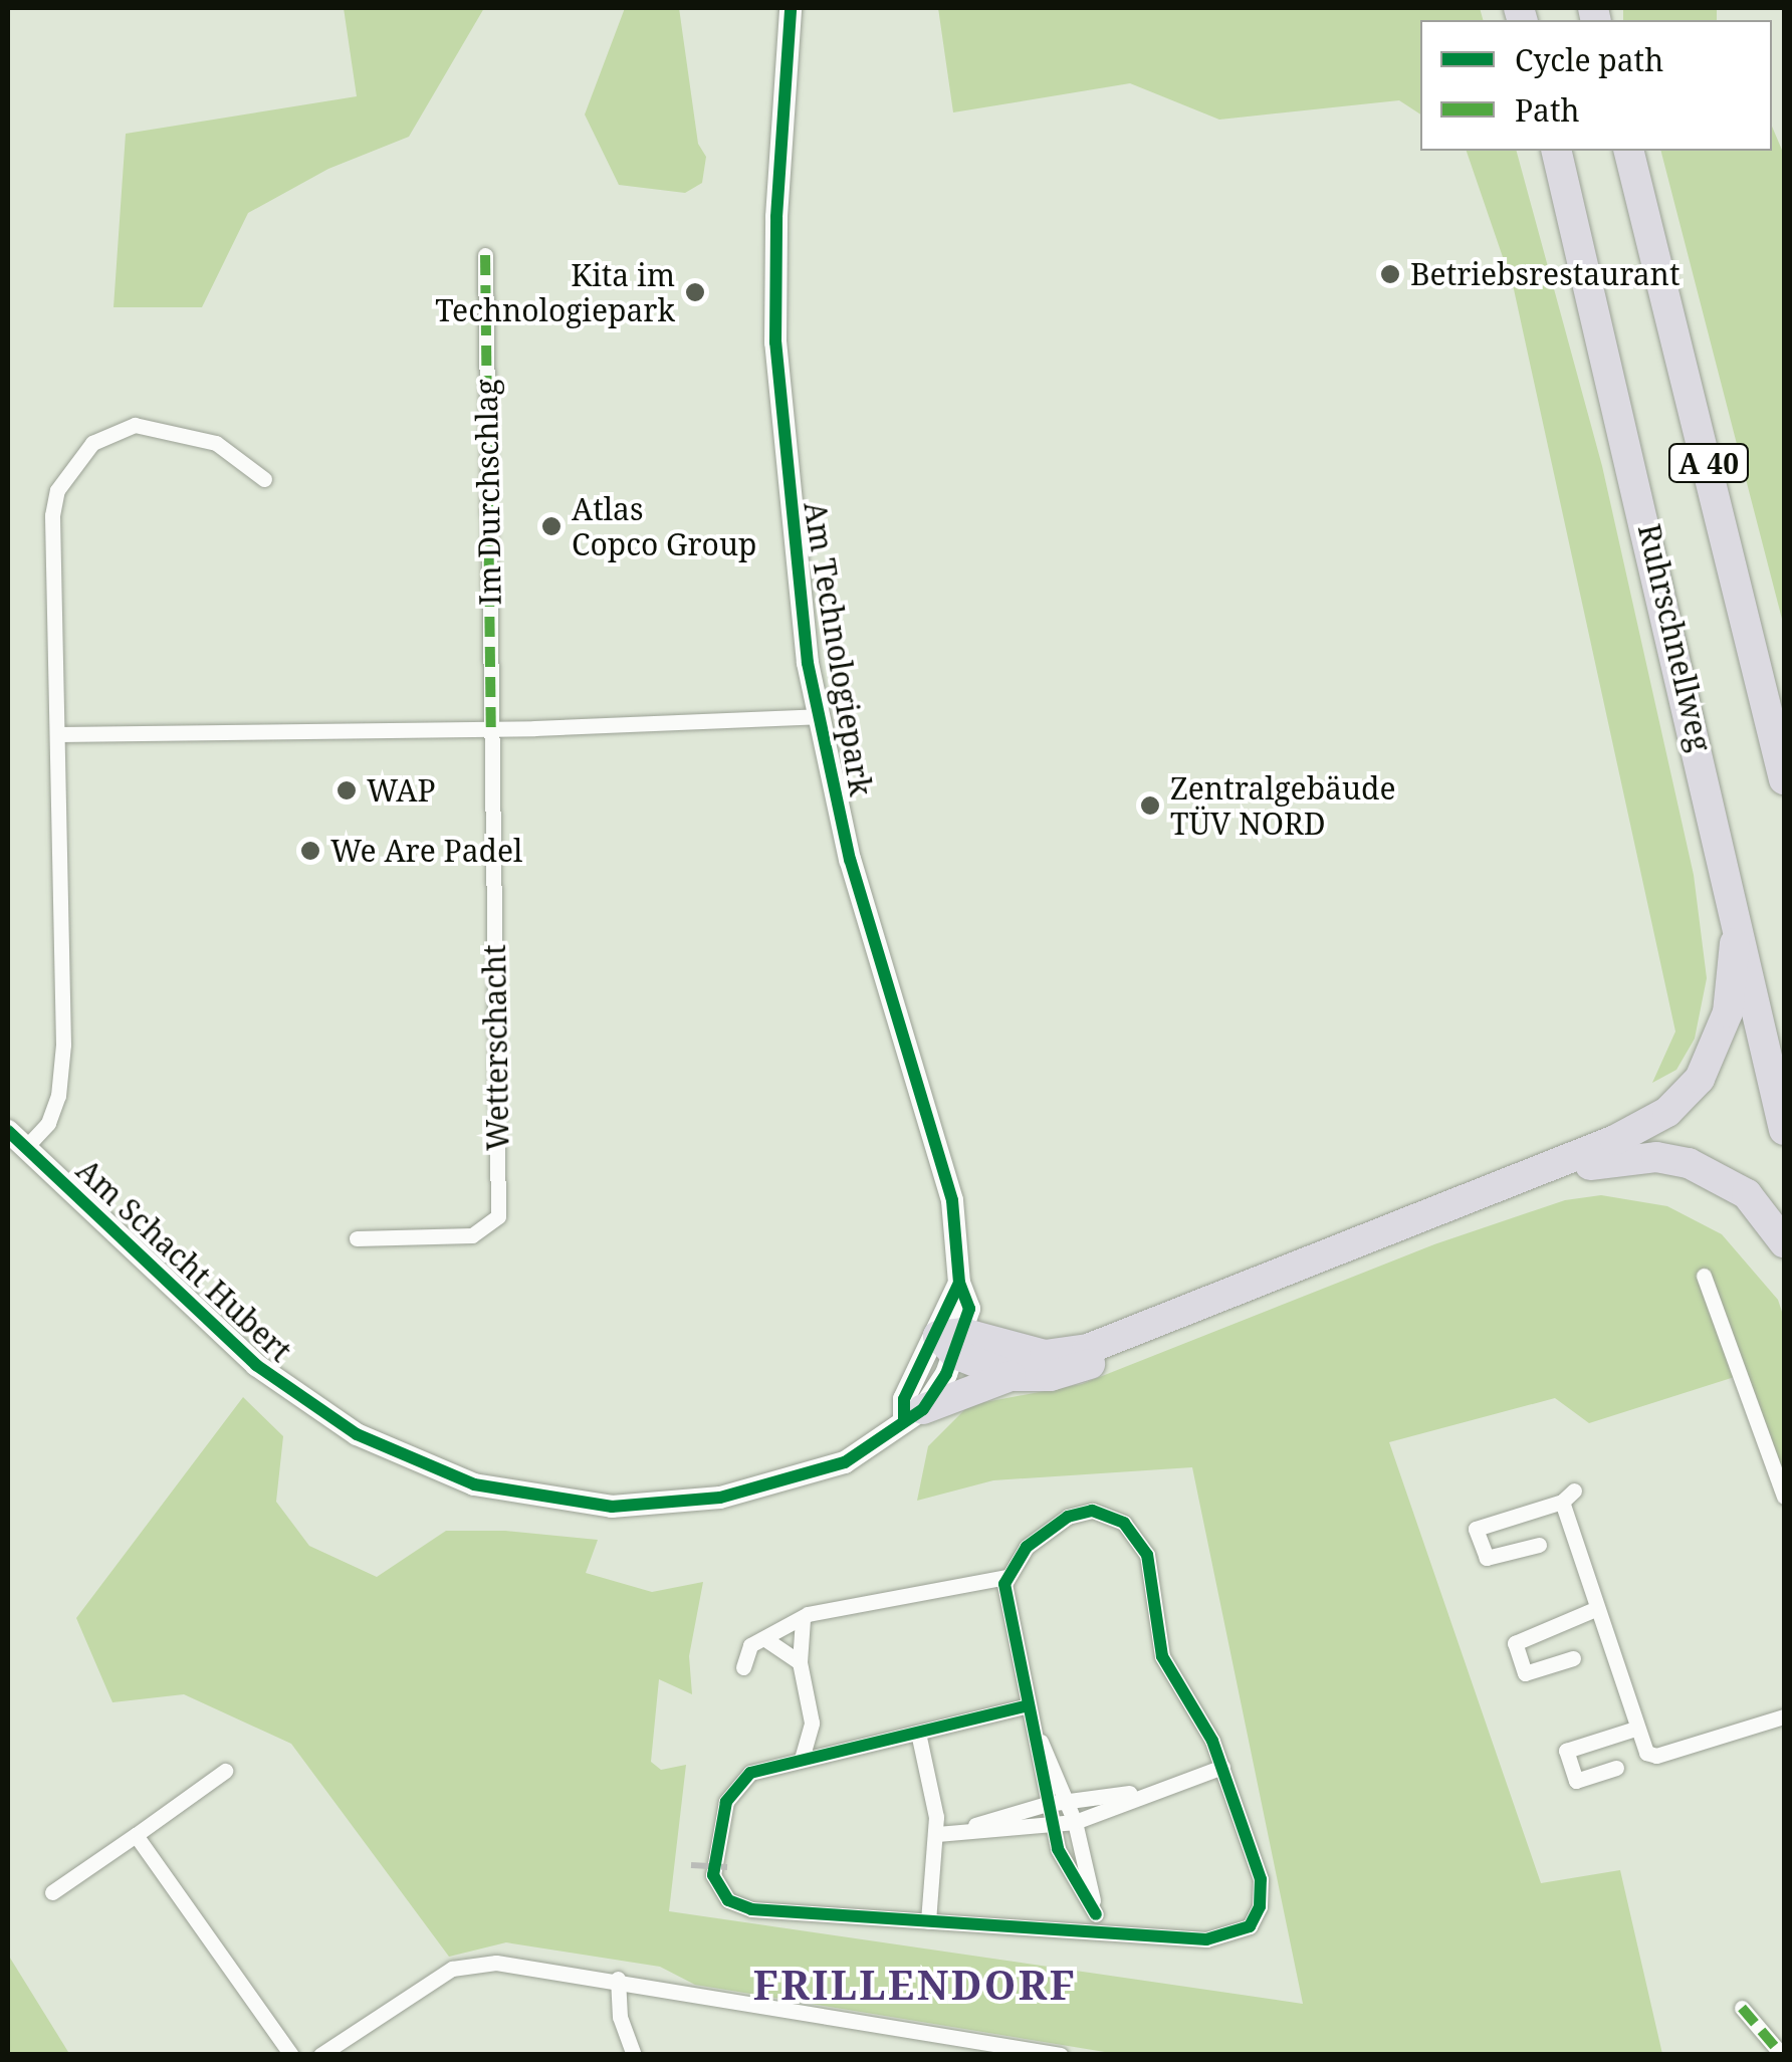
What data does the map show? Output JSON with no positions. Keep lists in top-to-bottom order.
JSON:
{
  "streets": {
    "highway": ["A 40", "Ruhrschnellweg"],
    "street": [
      "Im Durchschlag",
      "Am Technologiepark",
      "Wetterschacht",
      "Am Schacht Hubert"
    ]
  },
  "crossings": [
    ["Im Durchschlag", "Wetterschacht"],
    ["Am Technologiepark", "Am Schacht Hubert"]
  ],
  "districts": ["FRILLENDORF"],
  "places": [
    "Betriebsrestaurant",
    "Kita im Technologiepark",
    "Atlas Copco Group",
    "WAP",
    "Zentralgebäude TÜV NORD",
    "We Are Padel"
  ],
  "legend": ["Cycle path", "Path"]
}
